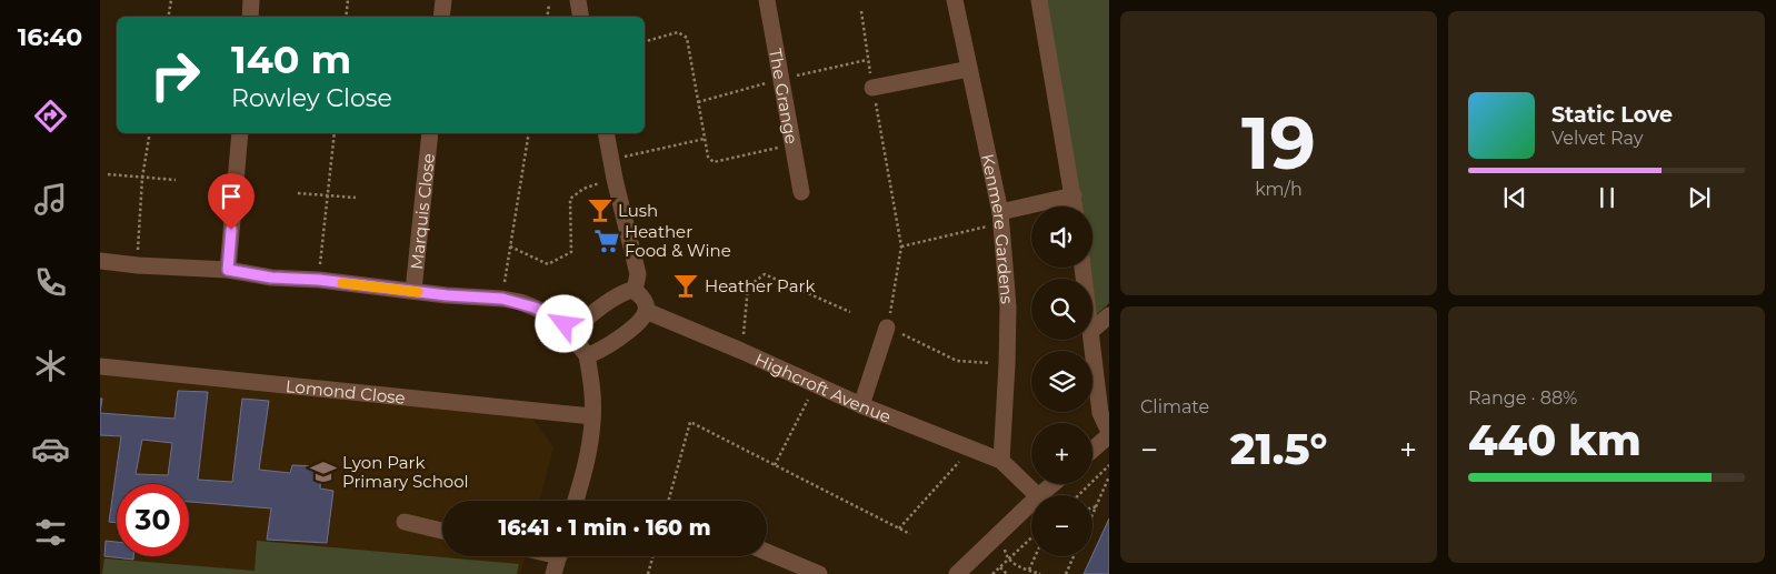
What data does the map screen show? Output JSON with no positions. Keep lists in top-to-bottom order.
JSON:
{
  "streets": {
    "street": [
      "The Grange",
      "Marquis Close",
      "Kenmere Gardens",
      "Highcroft Avenue",
      "Lomond Close"
    ]
  },
  "crossings": [
    ["Kenmere Gardens", "Highcroft Avenue"]
  ],
  "places": {
    "bar": ["Lush", "Heather Park"],
    "supermarket": ["Heather Food & Wine"],
    "school or university": ["Lyon Park Primary School"]
  },
  "page": {
    "tabs": "16:40",
    "tile": [
      ["19", "km/h"],
      "Climate",
      ["Range · 88%", "440 km"]
    ],
    "turn": ["140 m", "Rowley Close"],
    "song": ["Static Love", "Velvet Ray"],
    "map_buttons": ["+", "−"],
    "heat": ["−", "21.5°", "+"],
    "limit": "30",
    "trip": "16:41 · 1 min · 160 m"
  }
}
